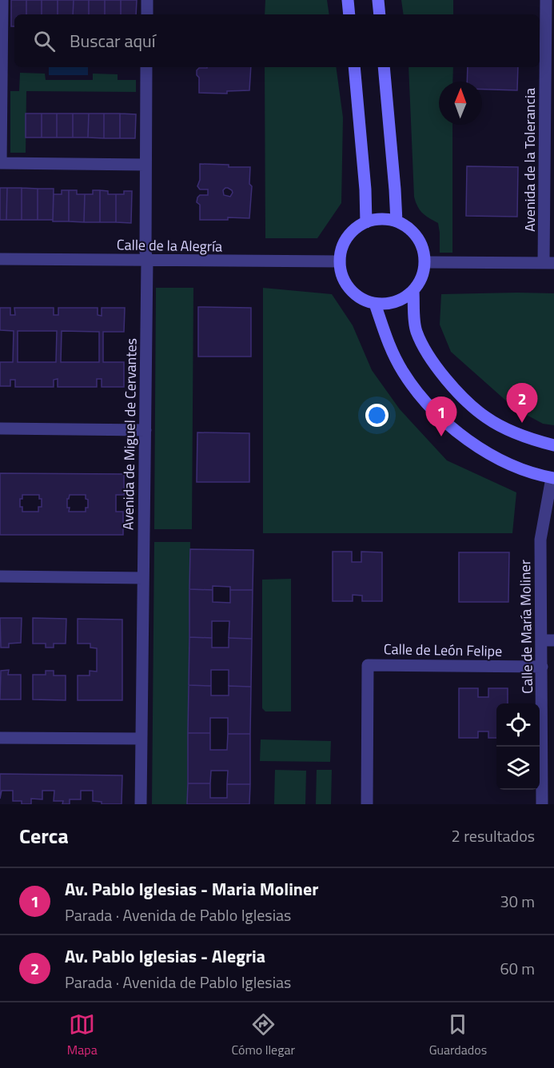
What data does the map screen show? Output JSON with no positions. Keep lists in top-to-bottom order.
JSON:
{
  "streets": {
    "street": [
      "Avenida de la Tolerancia",
      "Calle de la Alegría",
      "Avenida de Miguel de Cervantes",
      "Calle de María Moliner",
      "Calle de León Felipe"
    ]
  },
  "crossings": [
    ["Calle de la Alegría", "Avenida de Miguel de Cervantes"],
    ["Calle de María Moliner", "Calle de León Felipe"]
  ],
  "north": "top",
  "page": {
    "search": "Buscar aquí",
    "pins": ["2", "1"],
    "heading": ["Cerca", "2 resultados"],
    "list": [
      {
        "mark": "1",
        "name": "Av. Pablo Iglesias - Maria Moliner",
        "note": "Parada · Avenida de Pablo Iglesias",
        "value": "30 m"
      },
      {
        "mark": "2",
        "name": "Av. Pablo Iglesias - Alegria",
        "note": "Parada · Avenida de Pablo Iglesias",
        "value": "60 m"
      }
    ],
    "nav": ["Mapa", "Cómo llegar", "Guardados"]
  }
}
